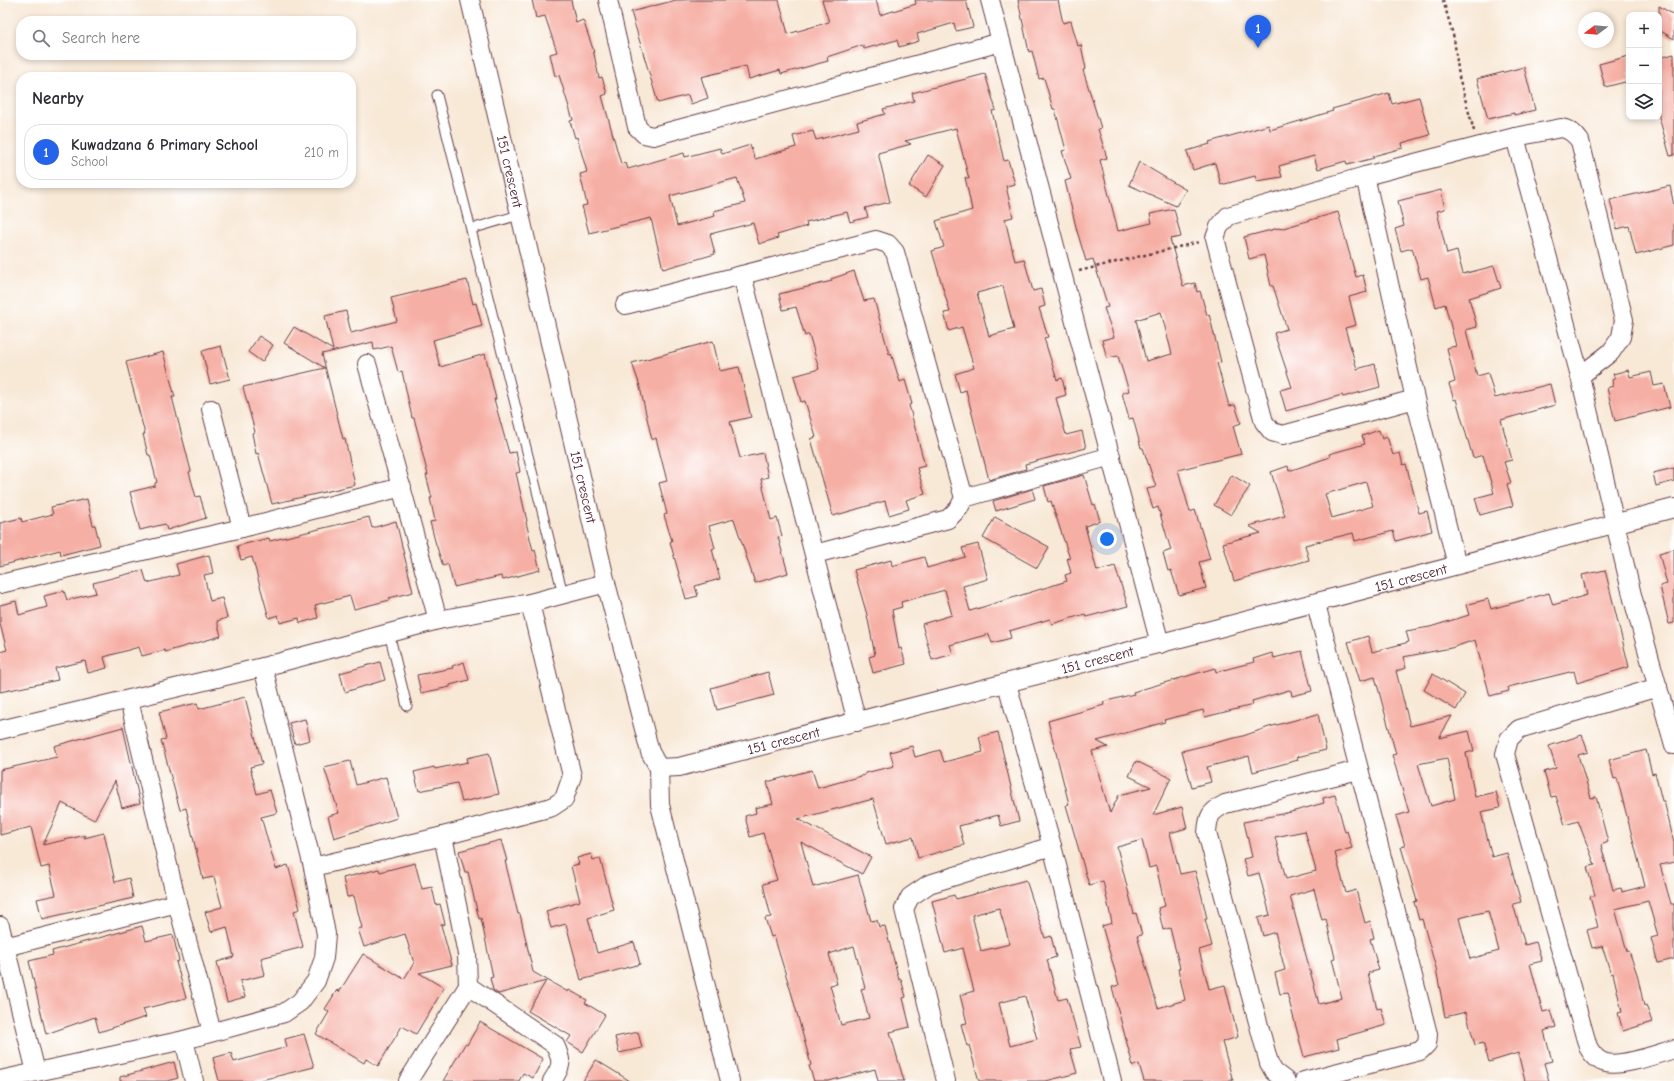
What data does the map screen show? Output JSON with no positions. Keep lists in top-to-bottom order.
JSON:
{
  "streets": {
    "street": ["151 crescent"]
  },
  "north": "left",
  "page": {
    "map_buttons": ["+", "−"],
    "pins": "1",
    "search": "Search here",
    "heading": "Nearby",
    "list": [
      {
        "mark": "1",
        "name": "Kuwadzana 6 Primary School",
        "note": "School",
        "value": "210 m"
      }
    ]
  }
}
